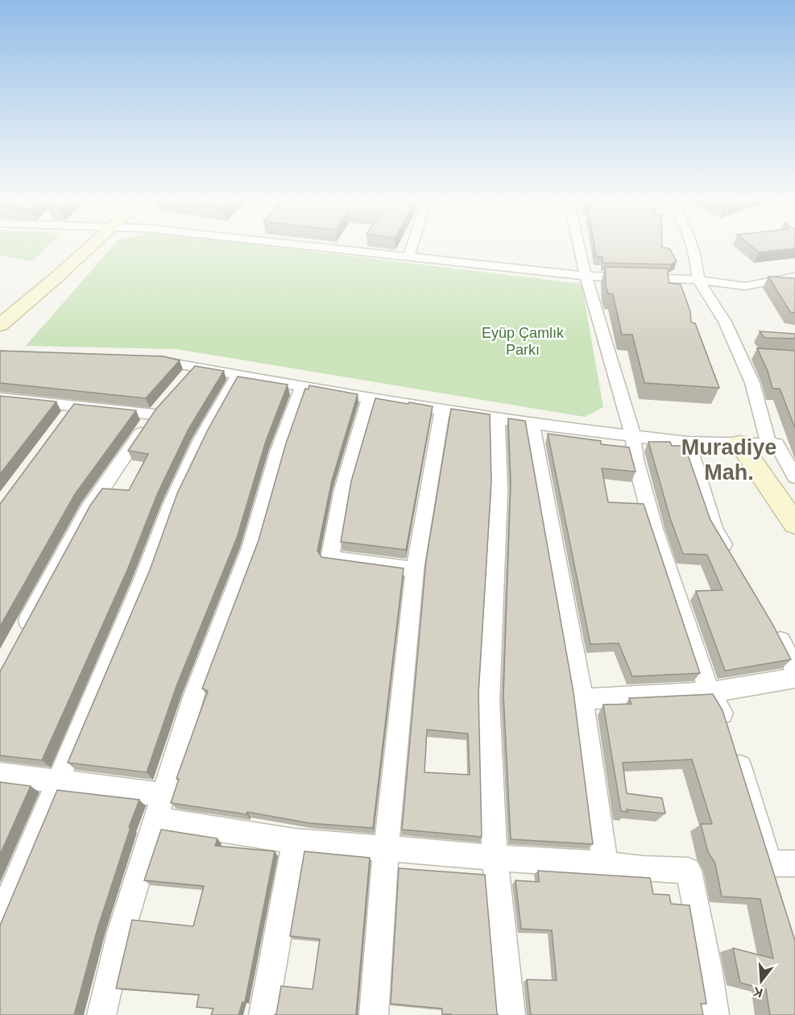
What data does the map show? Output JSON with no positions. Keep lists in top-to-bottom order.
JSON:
{
  "districts": ["Muradiye Mah."],
  "parks": ["Eyüp Çamlık Parkı"],
  "north": "bottom"
}
